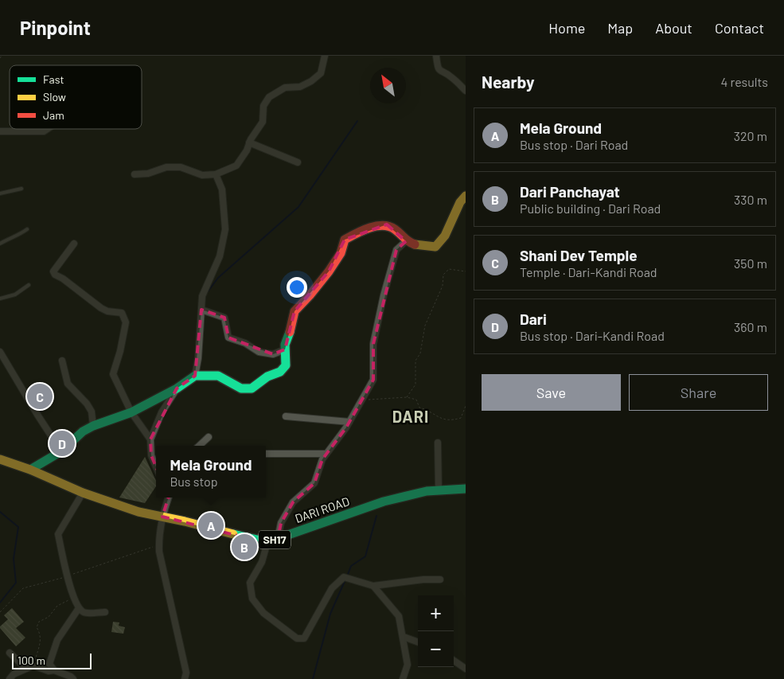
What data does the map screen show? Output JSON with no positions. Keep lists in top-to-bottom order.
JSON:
{
  "streets": {
    "street": ["DARI ROAD", "SH17"]
  },
  "crossings": [
    ["DARI ROAD", "SH17"]
  ],
  "districts": ["DARI"],
  "legend": ["Fast", "Slow", "Jam"],
  "scale_bar": "100 m",
  "north": "top left",
  "page": {
    "header": "Pinpoint",
    "nav": [
      "Home",
      "Map",
      "About",
      "Contact"
    ],
    "heading": ["Nearby", "4 results"],
    "list": [
      {
        "mark": "A",
        "name": "Mela Ground",
        "note": "Bus stop · Dari Road",
        "value": "320 m"
      },
      {
        "mark": "B",
        "name": "Dari Panchayat",
        "note": "Public building · Dari Road",
        "value": "330 m"
      },
      {
        "mark": "C",
        "name": "Shani Dev Temple",
        "note": "Temple · Dari-Kandi Road",
        "value": "350 m"
      },
      {
        "mark": "D",
        "name": "Dari",
        "note": "Bus stop · Dari-Kandi Road",
        "value": "360 m"
      }
    ],
    "buttons": ["Save", "Share"],
    "pins": [
      "C",
      "D",
      "A",
      "B"
    ],
    "popup": ["Mela Ground", "Bus stop"],
    "map_buttons": ["+", "−"],
    "scale": "100 m"
  }
}
